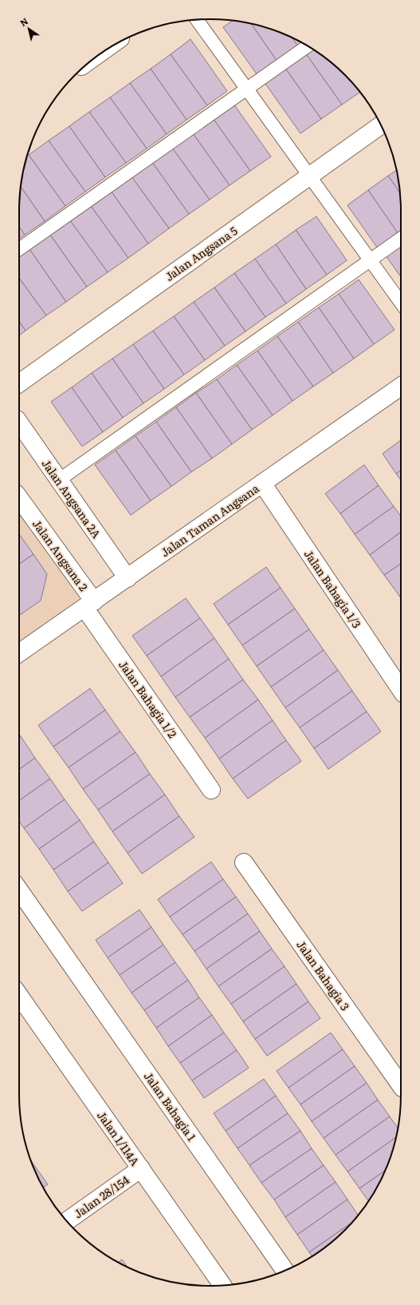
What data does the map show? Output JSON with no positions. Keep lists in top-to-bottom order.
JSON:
{
  "streets": {
    "street": [
      "Jalan Angsana 5",
      "Jalan Angsana 2A",
      "Jalan Taman Angsana",
      "Jalan Angsana 2",
      "Jalan Bahagia 1/3",
      "Jalan Bahagia 1/2",
      "Jalan Bahagia 3",
      "Jalan Bahagia 1",
      "Jalan 1/114A",
      "Jalan 28/154"
    ]
  },
  "crossings": [
    ["Jalan Angsana 2A", "Jalan Taman Angsana"],
    ["Jalan Taman Angsana", "Jalan Angsana 2"],
    ["Jalan Taman Angsana", "Jalan Bahagia 1/3"],
    ["Jalan Taman Angsana", "Jalan Bahagia 1/2"],
    ["Jalan Angsana 2", "Jalan Bahagia 1/2"],
    ["Jalan 1/114A", "Jalan 28/154"]
  ],
  "north": "top left"
}
